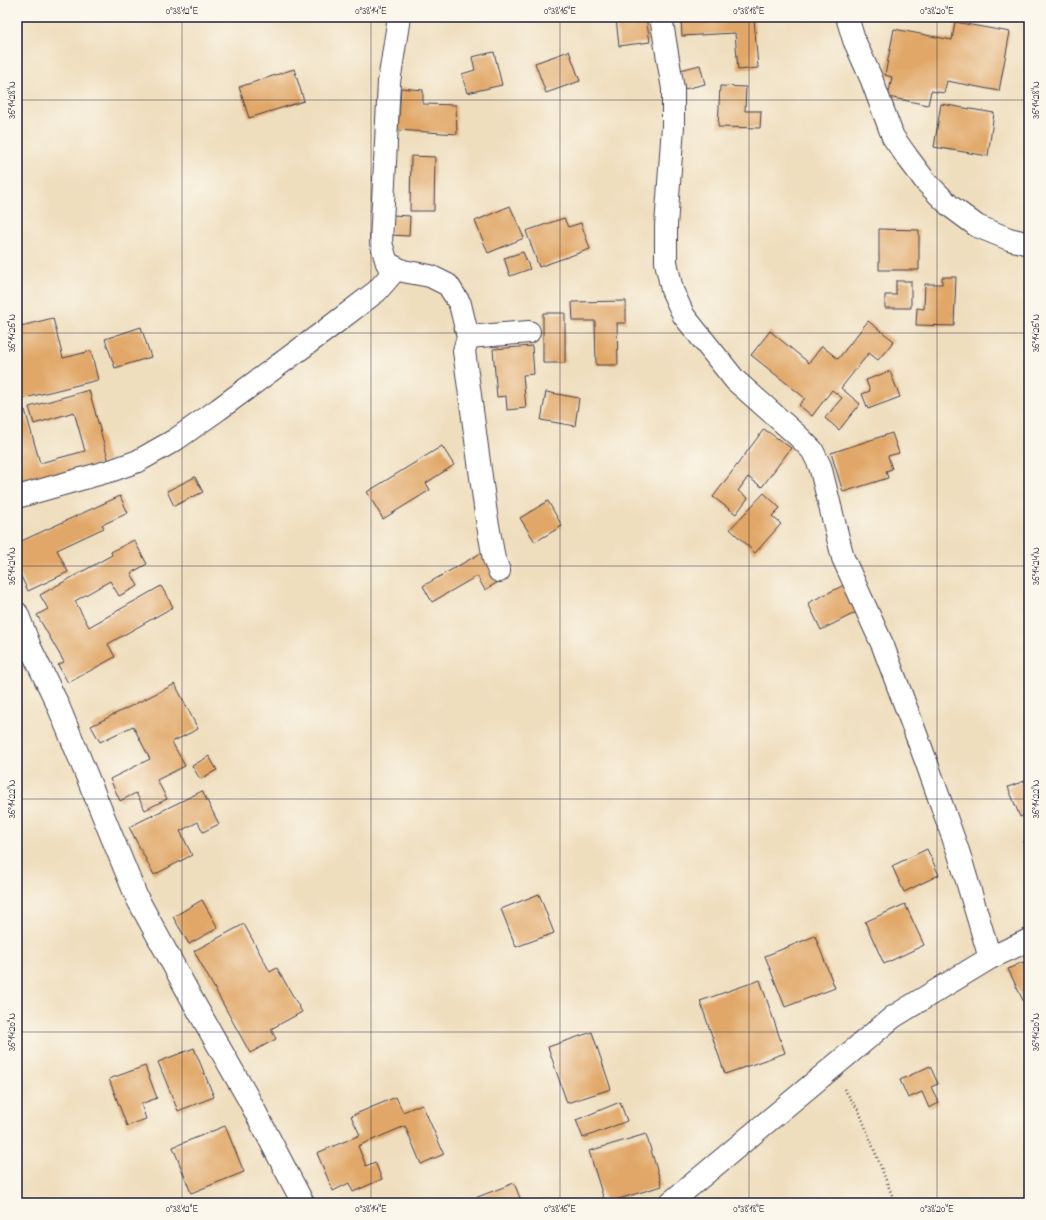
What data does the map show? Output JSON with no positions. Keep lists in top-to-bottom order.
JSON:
{
  "coordinates": [
    "0°38'12\"E",
    "0°38'14\"E",
    "0°38'16\"E",
    "0°38'18\"E",
    "0°38'20\"E",
    "36°14'28\"N",
    "36°14'26\"N",
    "36°14'24\"N",
    "36°14'22\"N",
    "36°14'20\"N"
  ]
}
